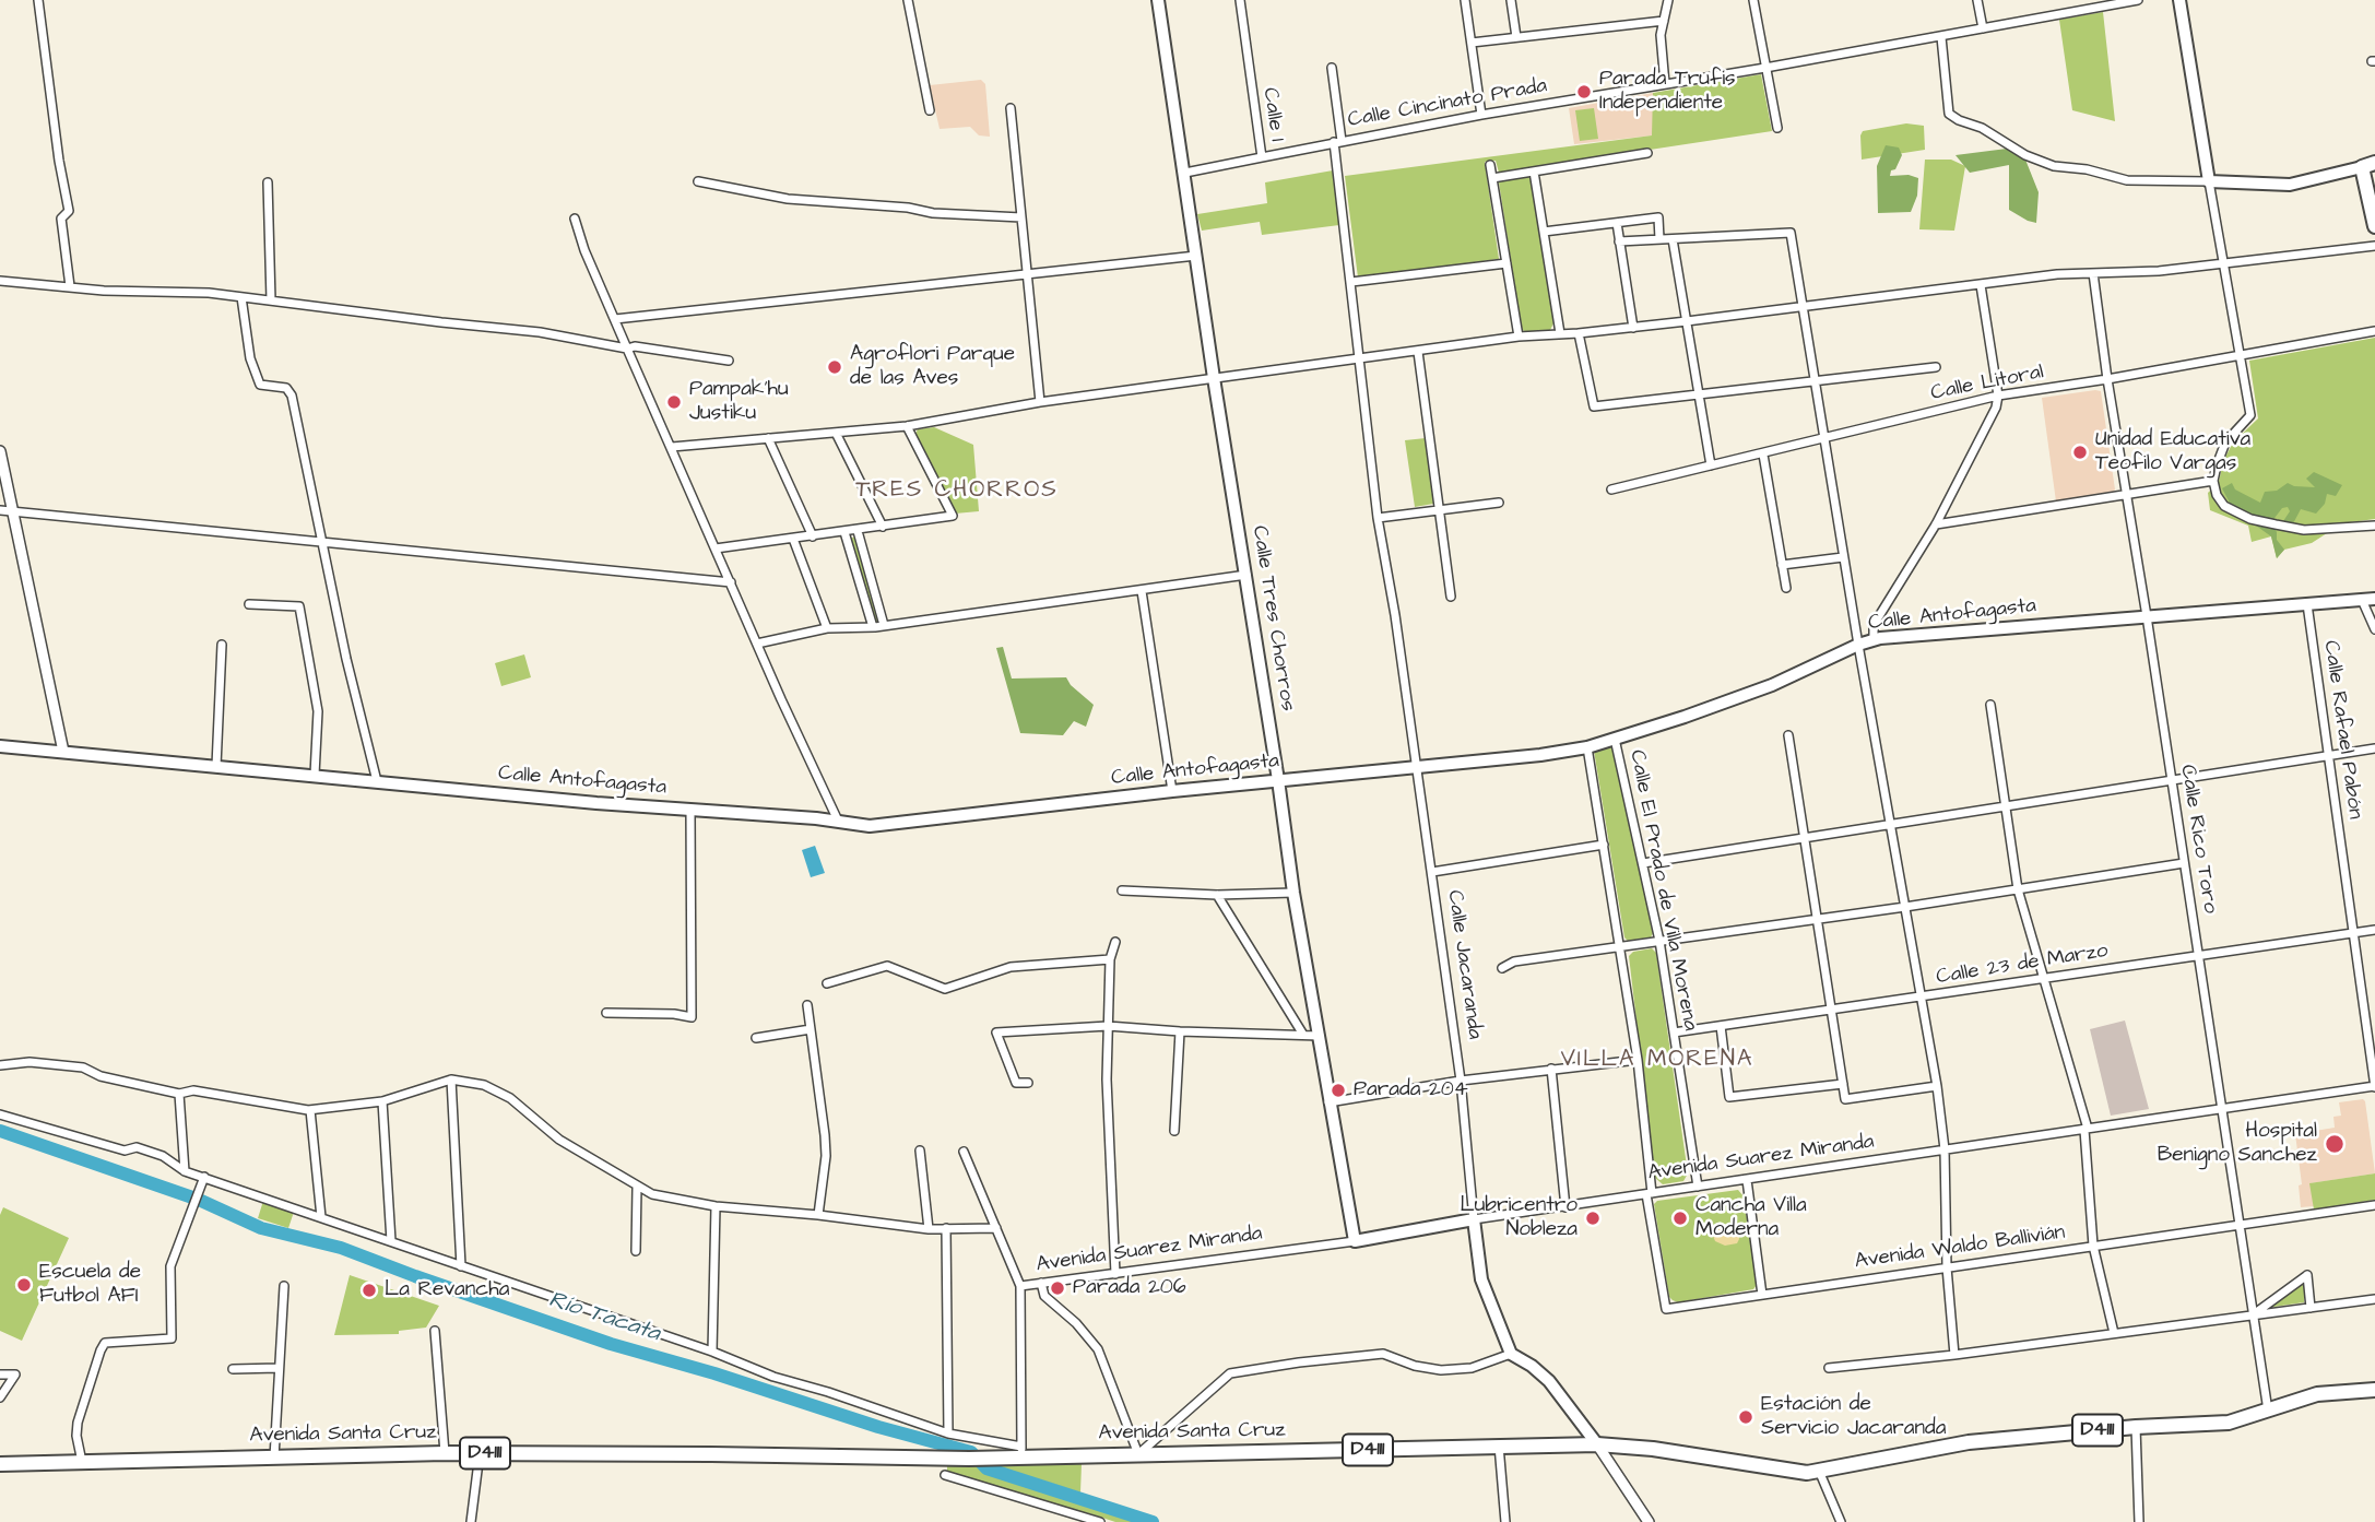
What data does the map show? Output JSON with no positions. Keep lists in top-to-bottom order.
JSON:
{
  "streets": {
    "main road": [
      "Calle Antofagasta",
      "Calle Tres Chorros",
      "Calle Jacaranda",
      "Avenida Suarez Miranda",
      "D4111",
      "Avenida Santa Cruz"
    ],
    "street": [
      "Calle Cincinato Prada",
      "Calle 1",
      "Calle Litoral",
      "Calle Rafael Pabón",
      "Calle Rico Toro",
      "Calle El Prado de Villa Morena",
      "Calle 23 de Marzo",
      "Avenida Waldo Ballivián"
    ]
  },
  "crossings": [
    ["Calle Cincinato Prada", "Calle 1"],
    ["Calle Cincinato Prada", "Calle Jacaranda"],
    ["Calle 1", "Calle Tres Chorros"],
    ["Calle Litoral", "Calle Rico Toro"],
    ["Calle Antofagasta", "Calle Tres Chorros"],
    ["Calle Antofagasta", "Calle Rafael Pabón"],
    ["Calle Antofagasta", "Calle Rico Toro"],
    ["Calle Antofagasta", "Calle El Prado de Villa Morena"],
    ["Calle Antofagasta", "Calle Jacaranda"],
    ["Calle Tres Chorros", "Avenida Suarez Miranda"],
    ["Calle Rafael Pabón", "Calle 23 de Marzo"],
    ["Calle Rafael Pabón", "Avenida Suarez Miranda"],
    ["Calle Rico Toro", "Calle 23 de Marzo"],
    ["Calle Rico Toro", "Avenida Suarez Miranda"],
    ["Calle Rico Toro", "Avenida Waldo Ballivián"],
    ["Calle Rico Toro", "Avenida Santa Cruz"],
    ["Calle El Prado de Villa Morena", "Calle 23 de Marzo"],
    ["Calle El Prado de Villa Morena", "Avenida Suarez Miranda"],
    ["Calle Jacaranda", "Avenida Suarez Miranda"],
    ["Avenida Suarez Miranda", "Avenida Waldo Ballivián"]
  ],
  "districts": ["TRES CHORROS", "VILLA MORENA"],
  "water": ["Río Tacata"],
  "places": [
    "Parada Trufis Independiente",
    "Agroflori Parque de las Aves",
    "Pampak'hu Justiku",
    "Unidad Educativa Teofilo Vargas",
    "Parada 204",
    "Hospital Benigno Sanchez",
    "Lubricentro Nobleza",
    "Cancha Villa Moderna",
    "Escuela de Futbol AFI",
    "Parada 206",
    "La Revancha",
    "Estación de Servicio Jacaranda"
  ]
}
